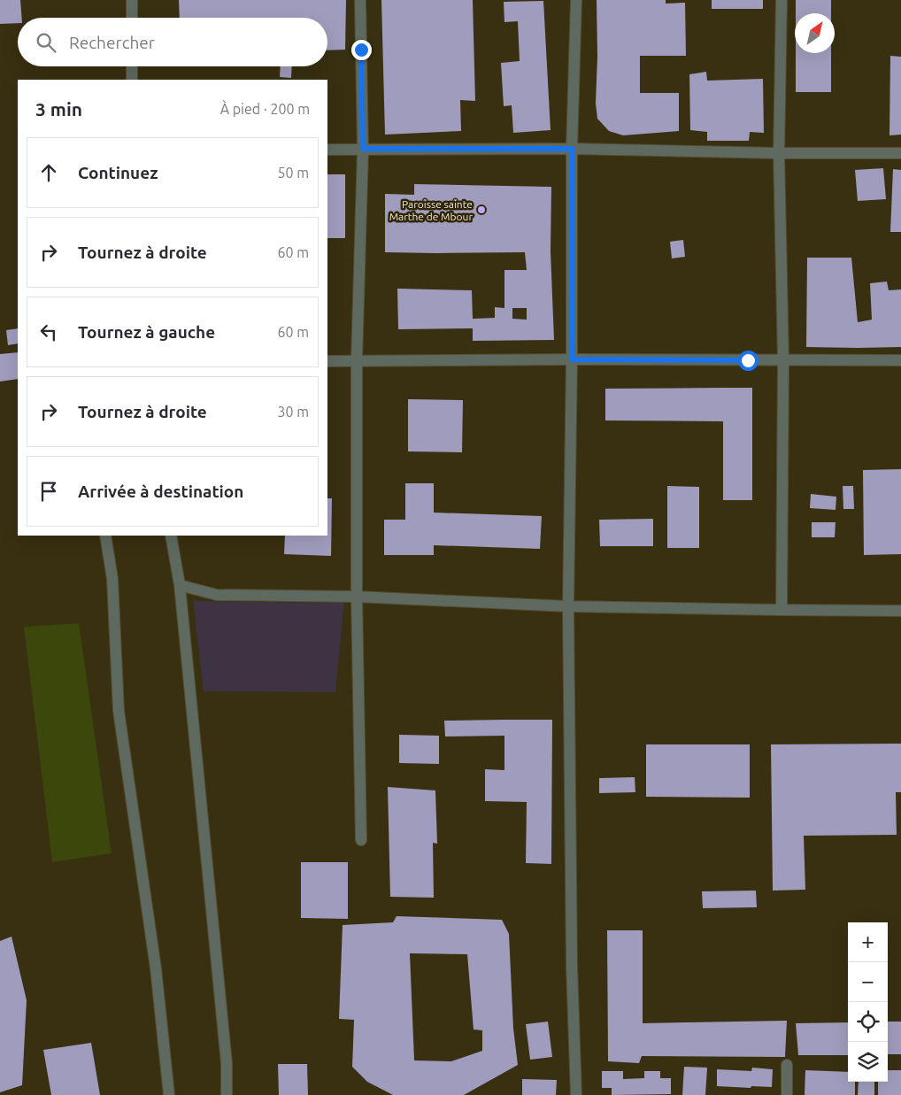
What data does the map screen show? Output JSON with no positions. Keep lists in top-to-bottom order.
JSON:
{
  "places": ["Paroisse sainte Marthe de Mbour"],
  "north": "top right",
  "page": {
    "search": "Rechercher",
    "heading": ["3 min", "À pied · 200 m"],
    "list": [
      ["Continuez", "50 m"],
      ["Tournez à droite", "60 m"],
      ["Tournez à gauche", "60 m"],
      ["Tournez à droite", "30 m"],
      "Arrivée à destination"
    ],
    "map_buttons": ["+", "−"]
  }
}
